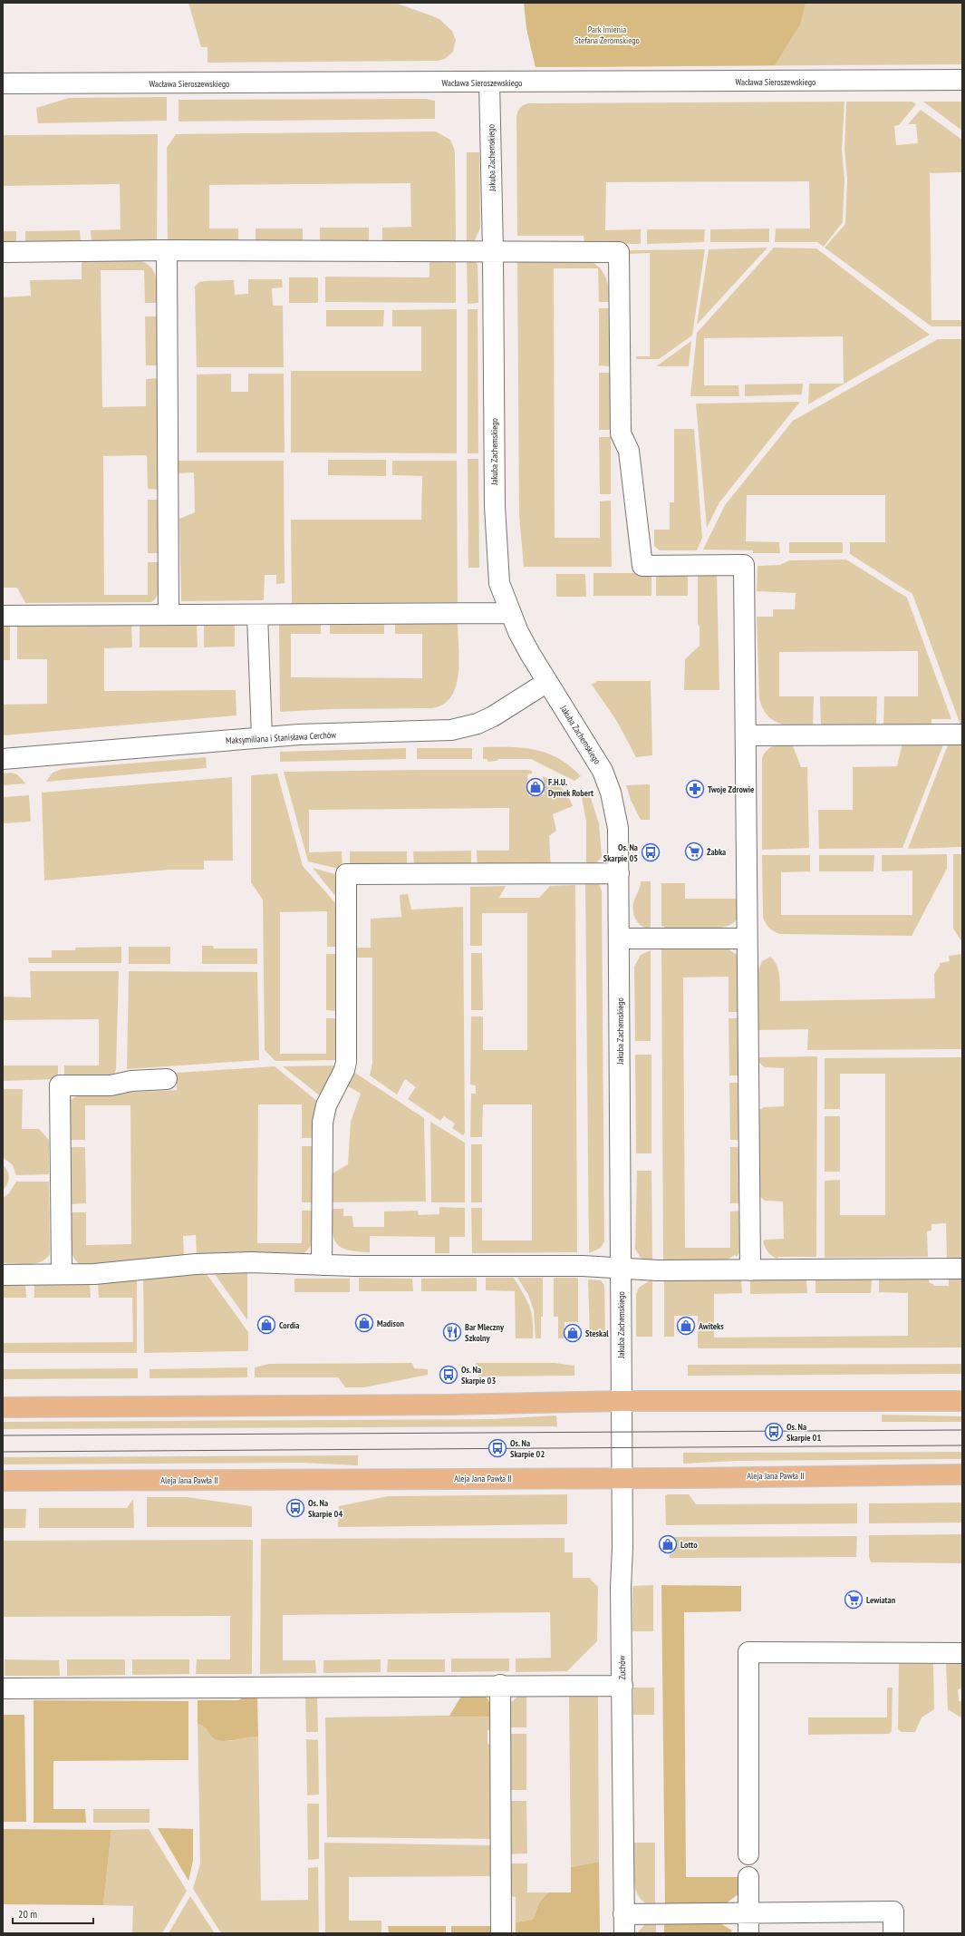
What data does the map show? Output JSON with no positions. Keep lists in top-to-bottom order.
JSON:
{
  "streets": {
    "main road": ["Aleja Jana Pawła II"],
    "street": [
      "Wacława Sieroszewskiego",
      "Jakuba Zachemskiego",
      "Maksymiliana i Stanisława Cerchów",
      "Zuchów"
    ]
  },
  "crossings": [
    ["Wacława Sieroszewskiego", "Jakuba Zachemskiego"],
    ["Jakuba Zachemskiego", "Maksymiliana i Stanisława Cerchów"],
    ["Jakuba Zachemskiego", "Zuchów"],
    ["Aleja Jana Pawła II", "Zuchów"]
  ],
  "parks": ["Park imienia Stefana Żeromskiego"],
  "places": {
    "shop": [
      "F.H.U. Dymek Robert",
      "Madison",
      "Cordia",
      "Awiteks",
      "Steskal",
      "Lotto"
    ],
    "pharmacy": ["Twoje Zdrowie"],
    "supermarket": ["Żabka", "Lewiatan"],
    "bus stop": [
      "Os. Na Skarpie 05",
      "Os. Na Skarpie 03",
      "Os. Na Skarpie 01",
      "Os. Na Skarpie 02",
      "Os. Na Skarpie 04"
    ],
    "restaurant": ["Bar Mleczny Szkolny"]
  },
  "scale_bar": "20 m"
}
